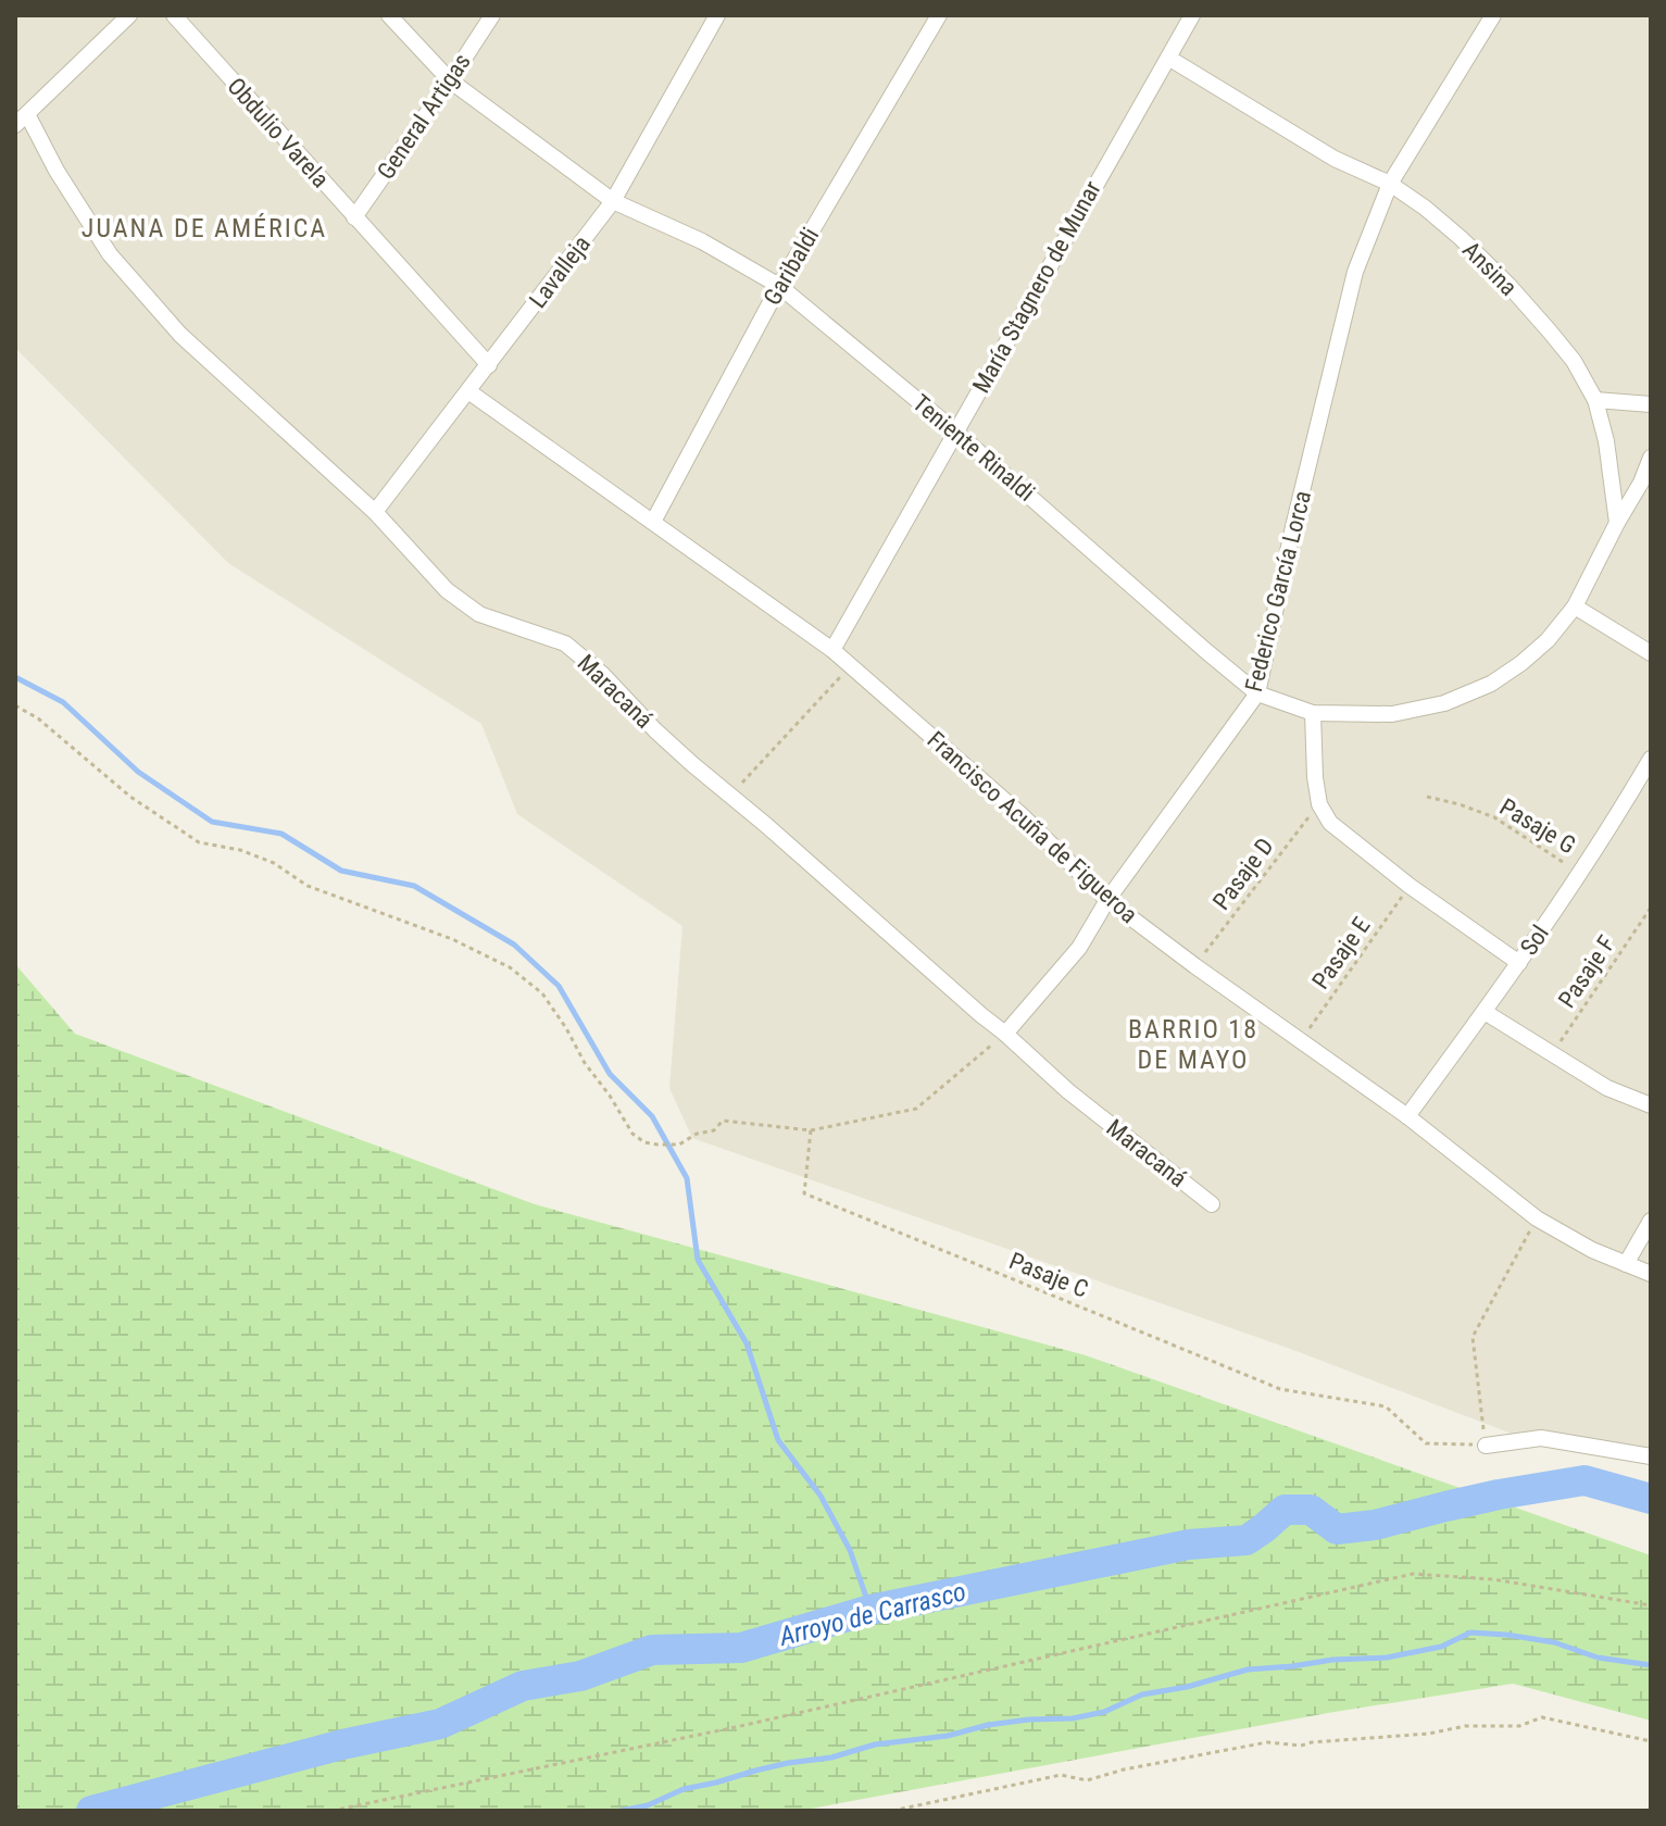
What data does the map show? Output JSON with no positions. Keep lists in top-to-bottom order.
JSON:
{
  "streets": {
    "street": [
      "General Artigas",
      "Obdulio Varela",
      "Garibaldi",
      "Ansina",
      "Lavalleja",
      "María Stagnero de Munar",
      "Teniente Rinaldi",
      "Federico García Lorca",
      "Maracaná",
      "Francisco Acuña de Figueroa",
      "Sol"
    ],
    "path": [
      "Pasaje G",
      "Pasaje D",
      "Pasaje E",
      "Pasaje F",
      "Pasaje C"
    ]
  },
  "crossings": [
    ["General Artigas", "Obdulio Varela"],
    ["General Artigas", "Teniente Rinaldi"],
    ["Obdulio Varela", "Lavalleja"],
    ["Garibaldi", "Teniente Rinaldi"],
    ["Garibaldi", "Francisco Acuña de Figueroa"],
    ["Ansina", "María Stagnero de Munar"],
    ["Ansina", "Federico García Lorca"],
    ["Lavalleja", "Teniente Rinaldi"],
    ["Lavalleja", "Maracaná"],
    ["Lavalleja", "Francisco Acuña de Figueroa"],
    ["María Stagnero de Munar", "Teniente Rinaldi"],
    ["María Stagnero de Munar", "Francisco Acuña de Figueroa"],
    ["Teniente Rinaldi", "Federico García Lorca"],
    ["Federico García Lorca", "Maracaná"],
    ["Federico García Lorca", "Francisco Acuña de Figueroa"],
    ["Pasaje G", "Sol"],
    ["Francisco Acuña de Figueroa", "Pasaje D"],
    ["Francisco Acuña de Figueroa", "Sol"],
    ["Francisco Acuña de Figueroa", "Pasaje E"]
  ],
  "districts": ["JUANA DE AMÉRICA", "BARRIO 18 DE MAYO"],
  "water": ["Arroyo de Carrasco"]
}
